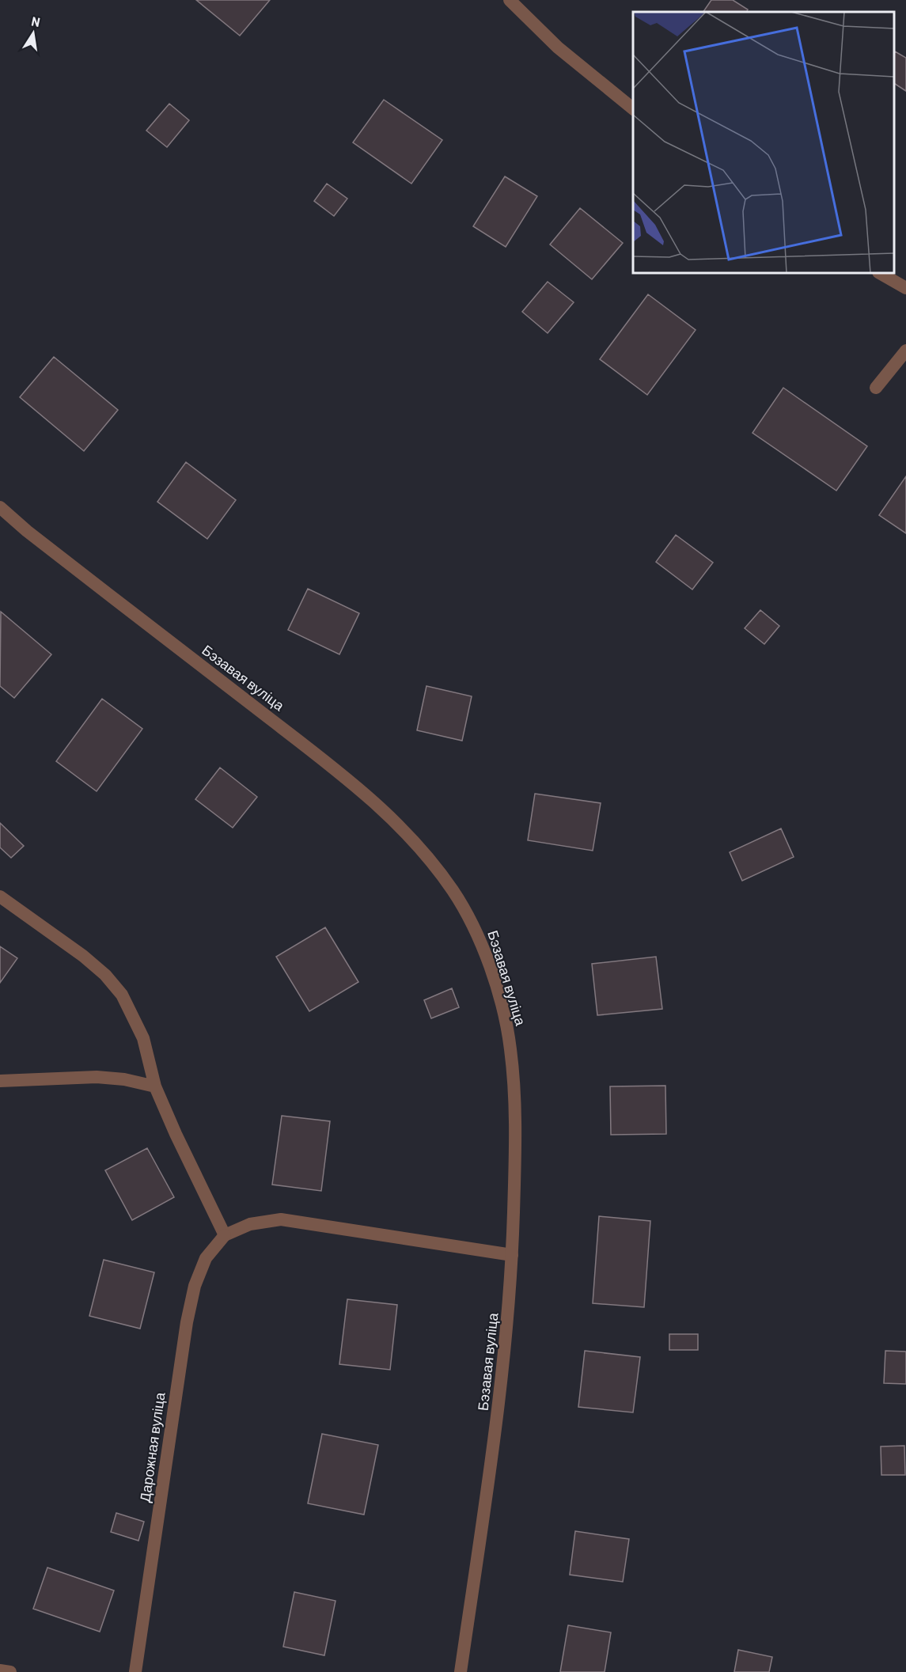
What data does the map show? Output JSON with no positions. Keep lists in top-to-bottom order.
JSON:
{
  "streets": {
    "street": ["Бэзавая вуліца", "Дарожная вуліца"]
  },
  "north": "top"
}
